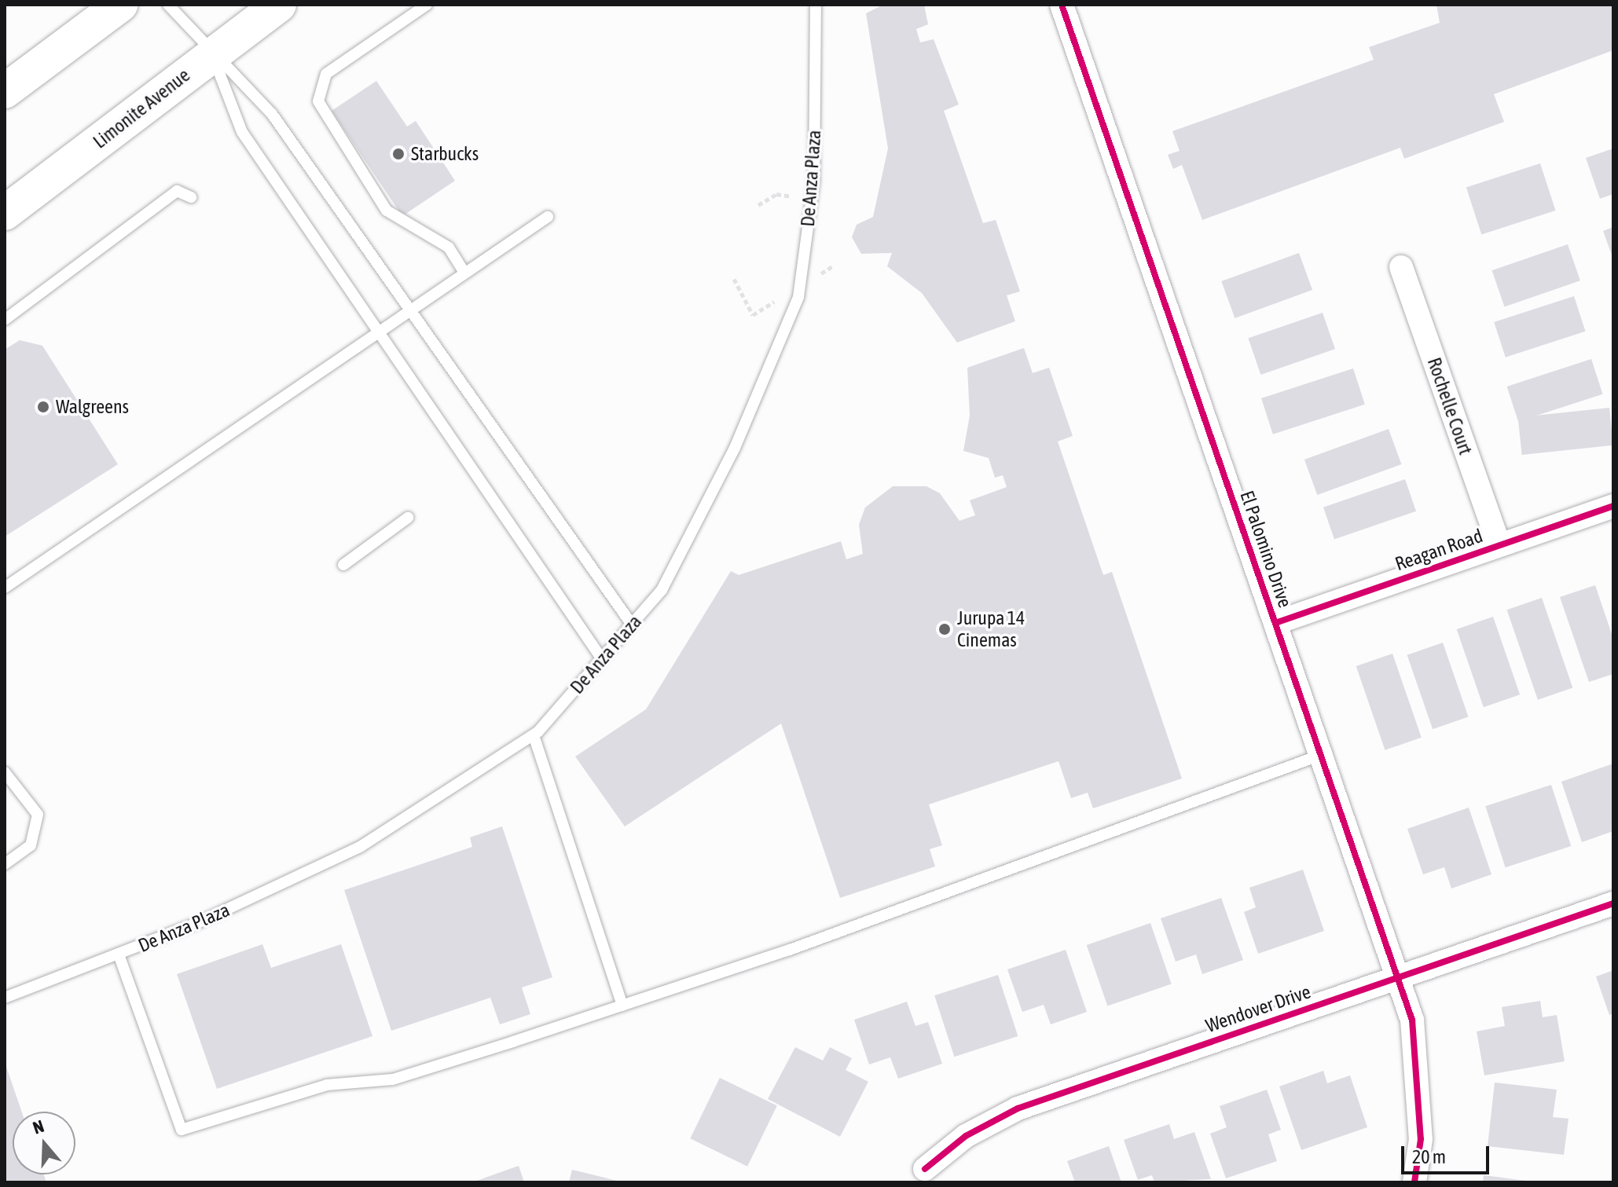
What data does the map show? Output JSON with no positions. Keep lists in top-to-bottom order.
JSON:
{
  "streets": {
    "main road": ["Limonite Avenue"],
    "street": [
      "Rochelle Court",
      "El Palomino Drive",
      "Reagan Road",
      "Wendover Drive"
    ],
    "lane": ["De Anza Plaza"]
  },
  "crossings": [
    ["Rochelle Court", "Reagan Road"],
    ["El Palomino Drive", "Reagan Road"],
    ["El Palomino Drive", "Wendover Drive"]
  ],
  "places": ["Starbucks", "Walgreens", "Jurupa 14 Cinemas"],
  "scale_bar": "20 m",
  "north": "top"
}
